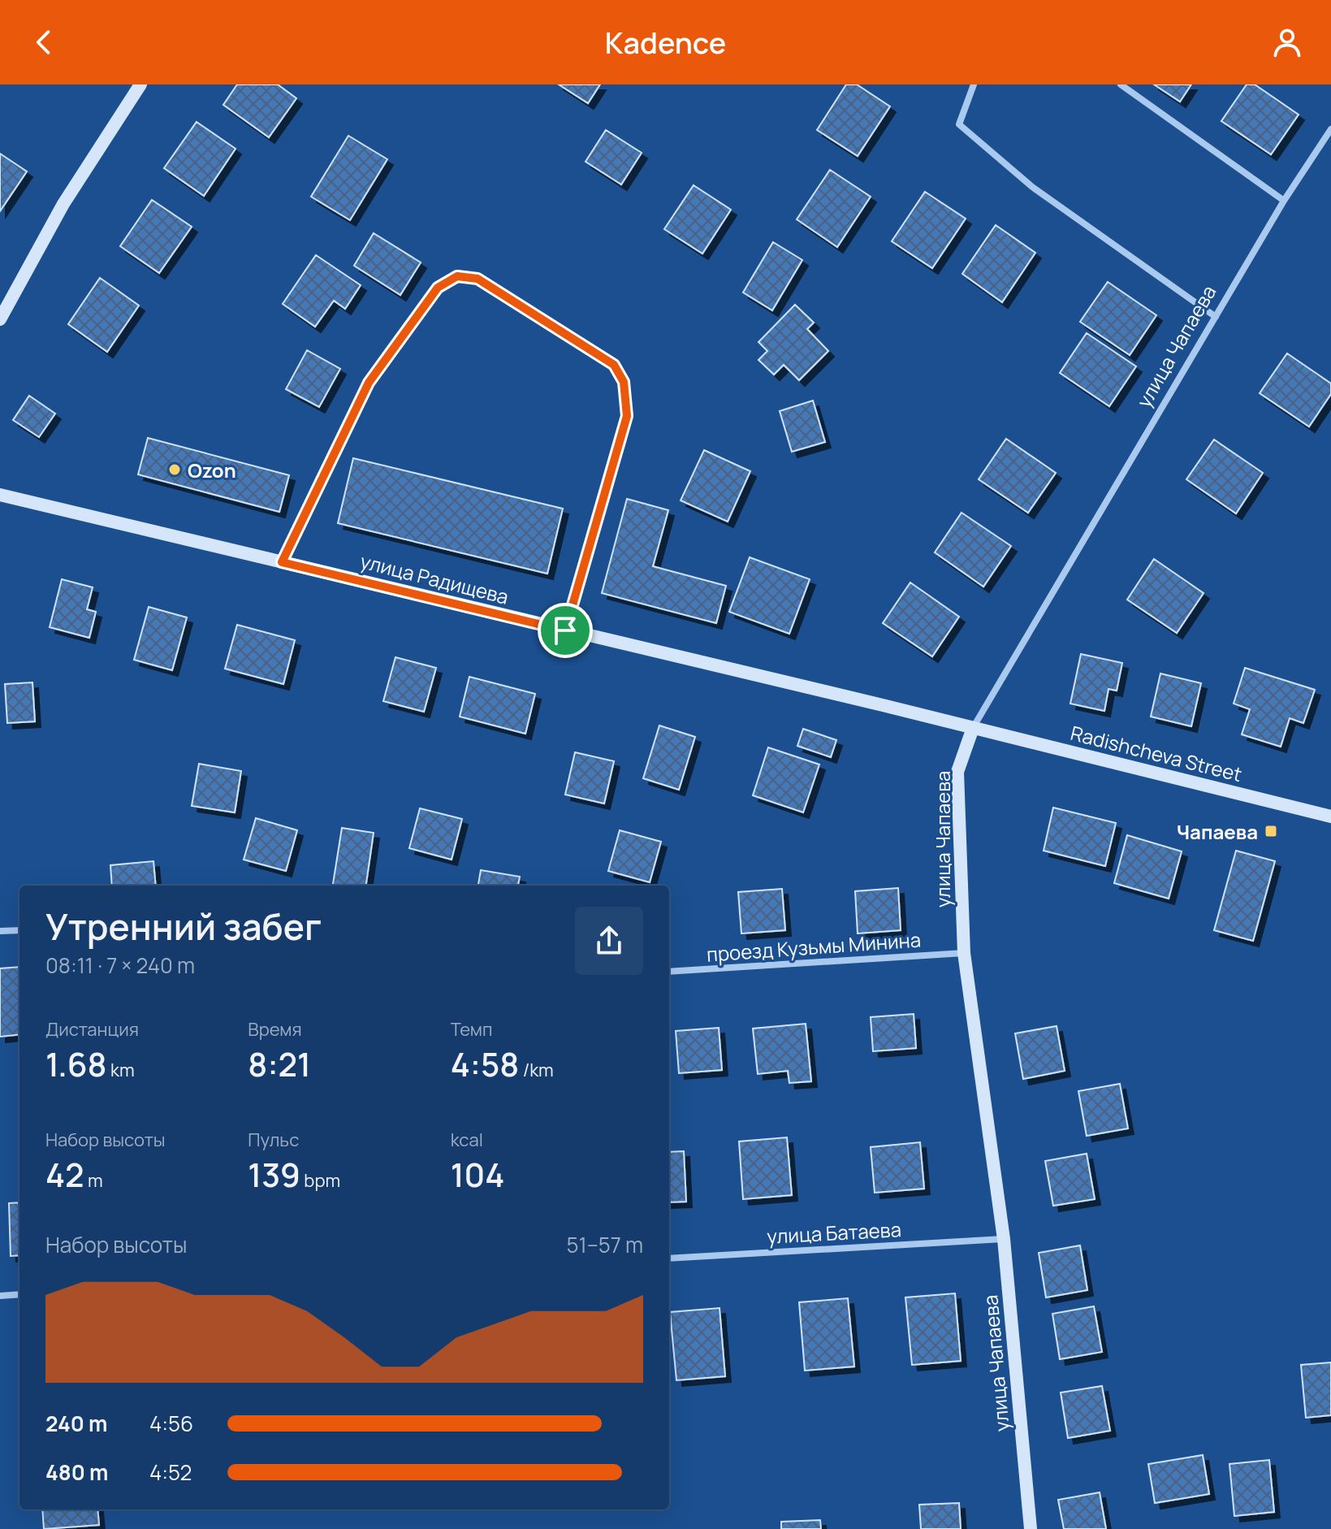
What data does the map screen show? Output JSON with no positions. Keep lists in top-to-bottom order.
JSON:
{
  "streets": {
    "main road": ["улица Чапаева", "улица Радищева", "Radishcheva Street"],
    "street": ["проезд Кузьмы Минина", "улица Батаева"]
  },
  "crossings": [
    ["улица Чапаева", "улица Радищева"],
    ["улица Чапаева", "Radishcheva Street"],
    ["улица Чапаева", "проезд Кузьмы Минина"],
    ["улица Чапаева", "улица Батаева"],
    ["улица Радищева", "Radishcheva Street"]
  ],
  "places": {
    "other": ["Ozon"],
    "transit": ["Чапаева"]
  },
  "page": {
    "header": "Kadence",
    "heading": ["Утренний забег", "08:11 · 7 × 240 m"],
    "stats": [
      ["Дистанция", "1.68 km"],
      ["Время", "8:21"],
      ["Темп", "4:58 /km"],
      ["Набор высоты", "42 m"],
      ["Пульс", "139 bpm"],
      ["kcal", "104"]
    ],
    "chart": ["Набор высоты", "51–57 m"],
    "list": [
      {
        "name": "240 m",
        "note": "4:56"
      },
      {
        "name": "480 m",
        "note": "4:52"
      }
    ]
  }
}
